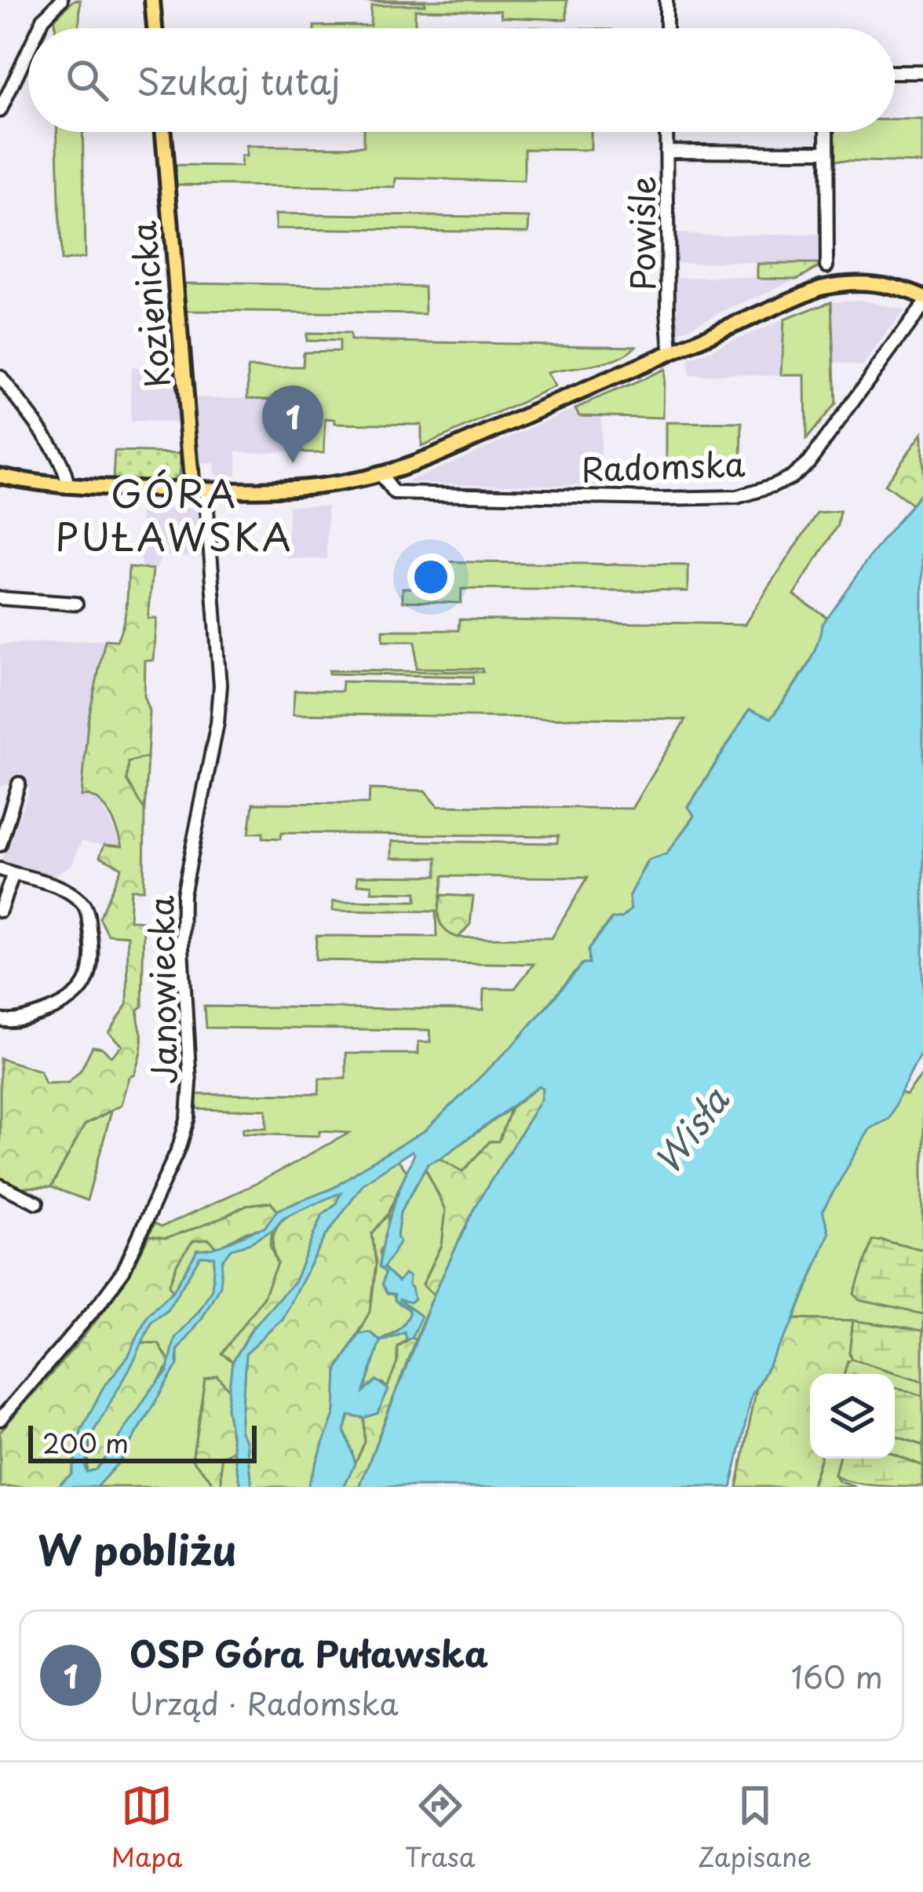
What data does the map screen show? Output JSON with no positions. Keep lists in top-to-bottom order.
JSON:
{
  "streets": {
    "main road": ["Kozienicka"],
    "street": ["Powiśle", "Radomska", "Janowiecka"]
  },
  "crossings": [
    ["Kozienicka", "Janowiecka"]
  ],
  "districts": ["GÓRA PUŁAWSKA"],
  "water": ["Wisła"],
  "scale_bar": "200 m",
  "page": {
    "search": "Szukaj tutaj",
    "pins": "1",
    "scale": "200 m",
    "heading": "W pobliżu",
    "list": [
      {
        "mark": "1",
        "name": "OSP Góra Puławska",
        "note": "Urząd · Radomska",
        "value": "160 m"
      }
    ],
    "nav": ["Mapa", "Trasa", "Zapisane"]
  }
}
